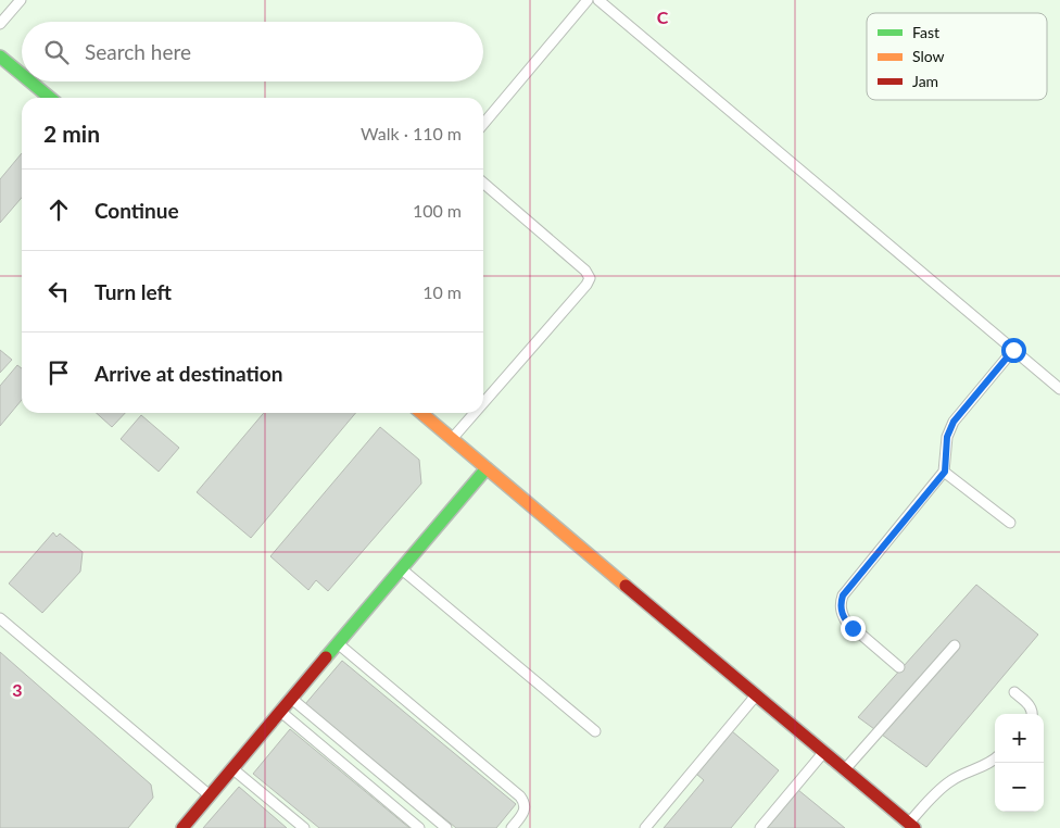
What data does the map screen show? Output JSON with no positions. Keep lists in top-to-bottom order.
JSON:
{
  "legend": ["Fast", "Slow", "Jam"],
  "page": {
    "search": "Search here",
    "heading": ["2 min", "Walk · 110 m"],
    "list": [
      ["Continue", "100 m"],
      ["Turn left", "10 m"],
      "Arrive at destination"
    ],
    "map_buttons": ["+", "−"]
  },
  "grid": {
    "columns": ["C"],
    "rows": ["3"]
  }
}
